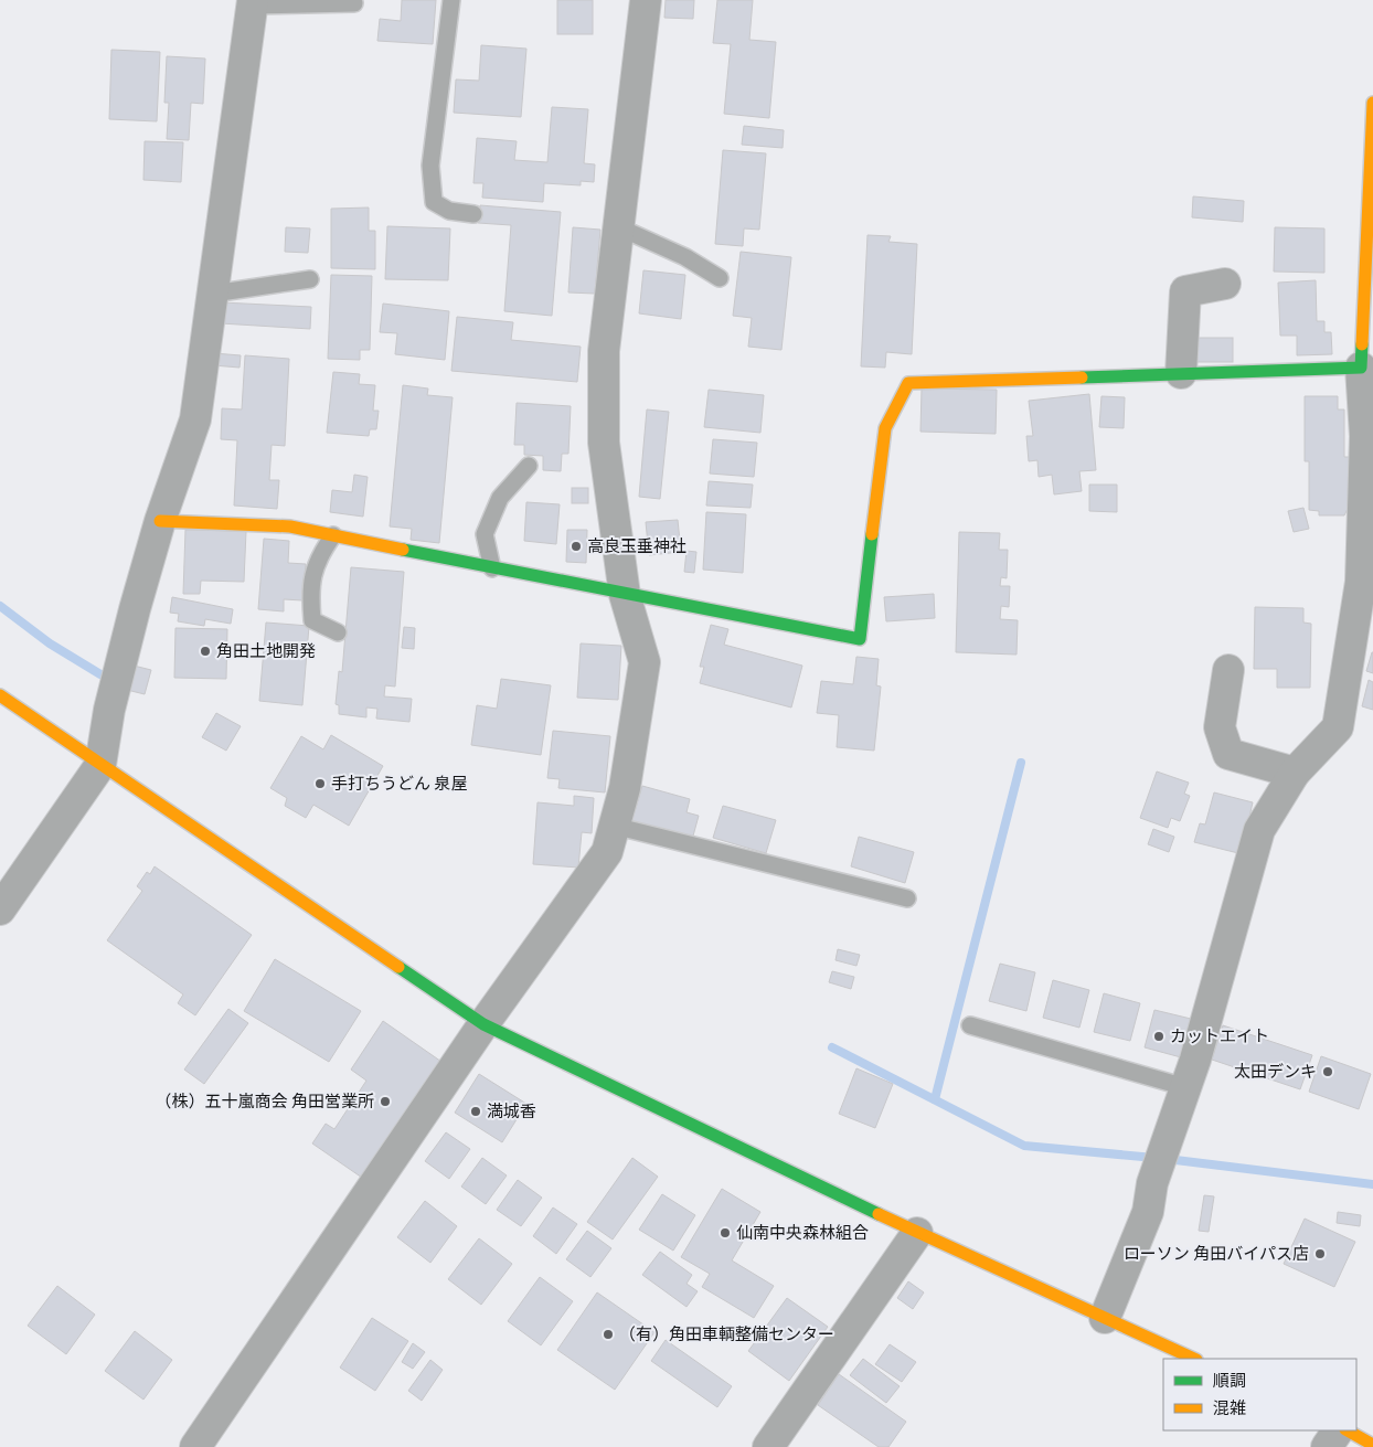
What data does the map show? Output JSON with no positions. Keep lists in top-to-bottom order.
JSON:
{
  "places": [
    "高良玉垂神社",
    "角田土地開発",
    "手打ちうどん 泉屋",
    "カットエイト",
    "太田デンキ",
    "（株）五十嵐商会 角田営業所",
    "満城香",
    "仙南中央森林組合",
    "ローソン 角田バイパス店",
    "（有）角田車輌整備センター"
  ],
  "legend": ["順調", "混雑"]
}
